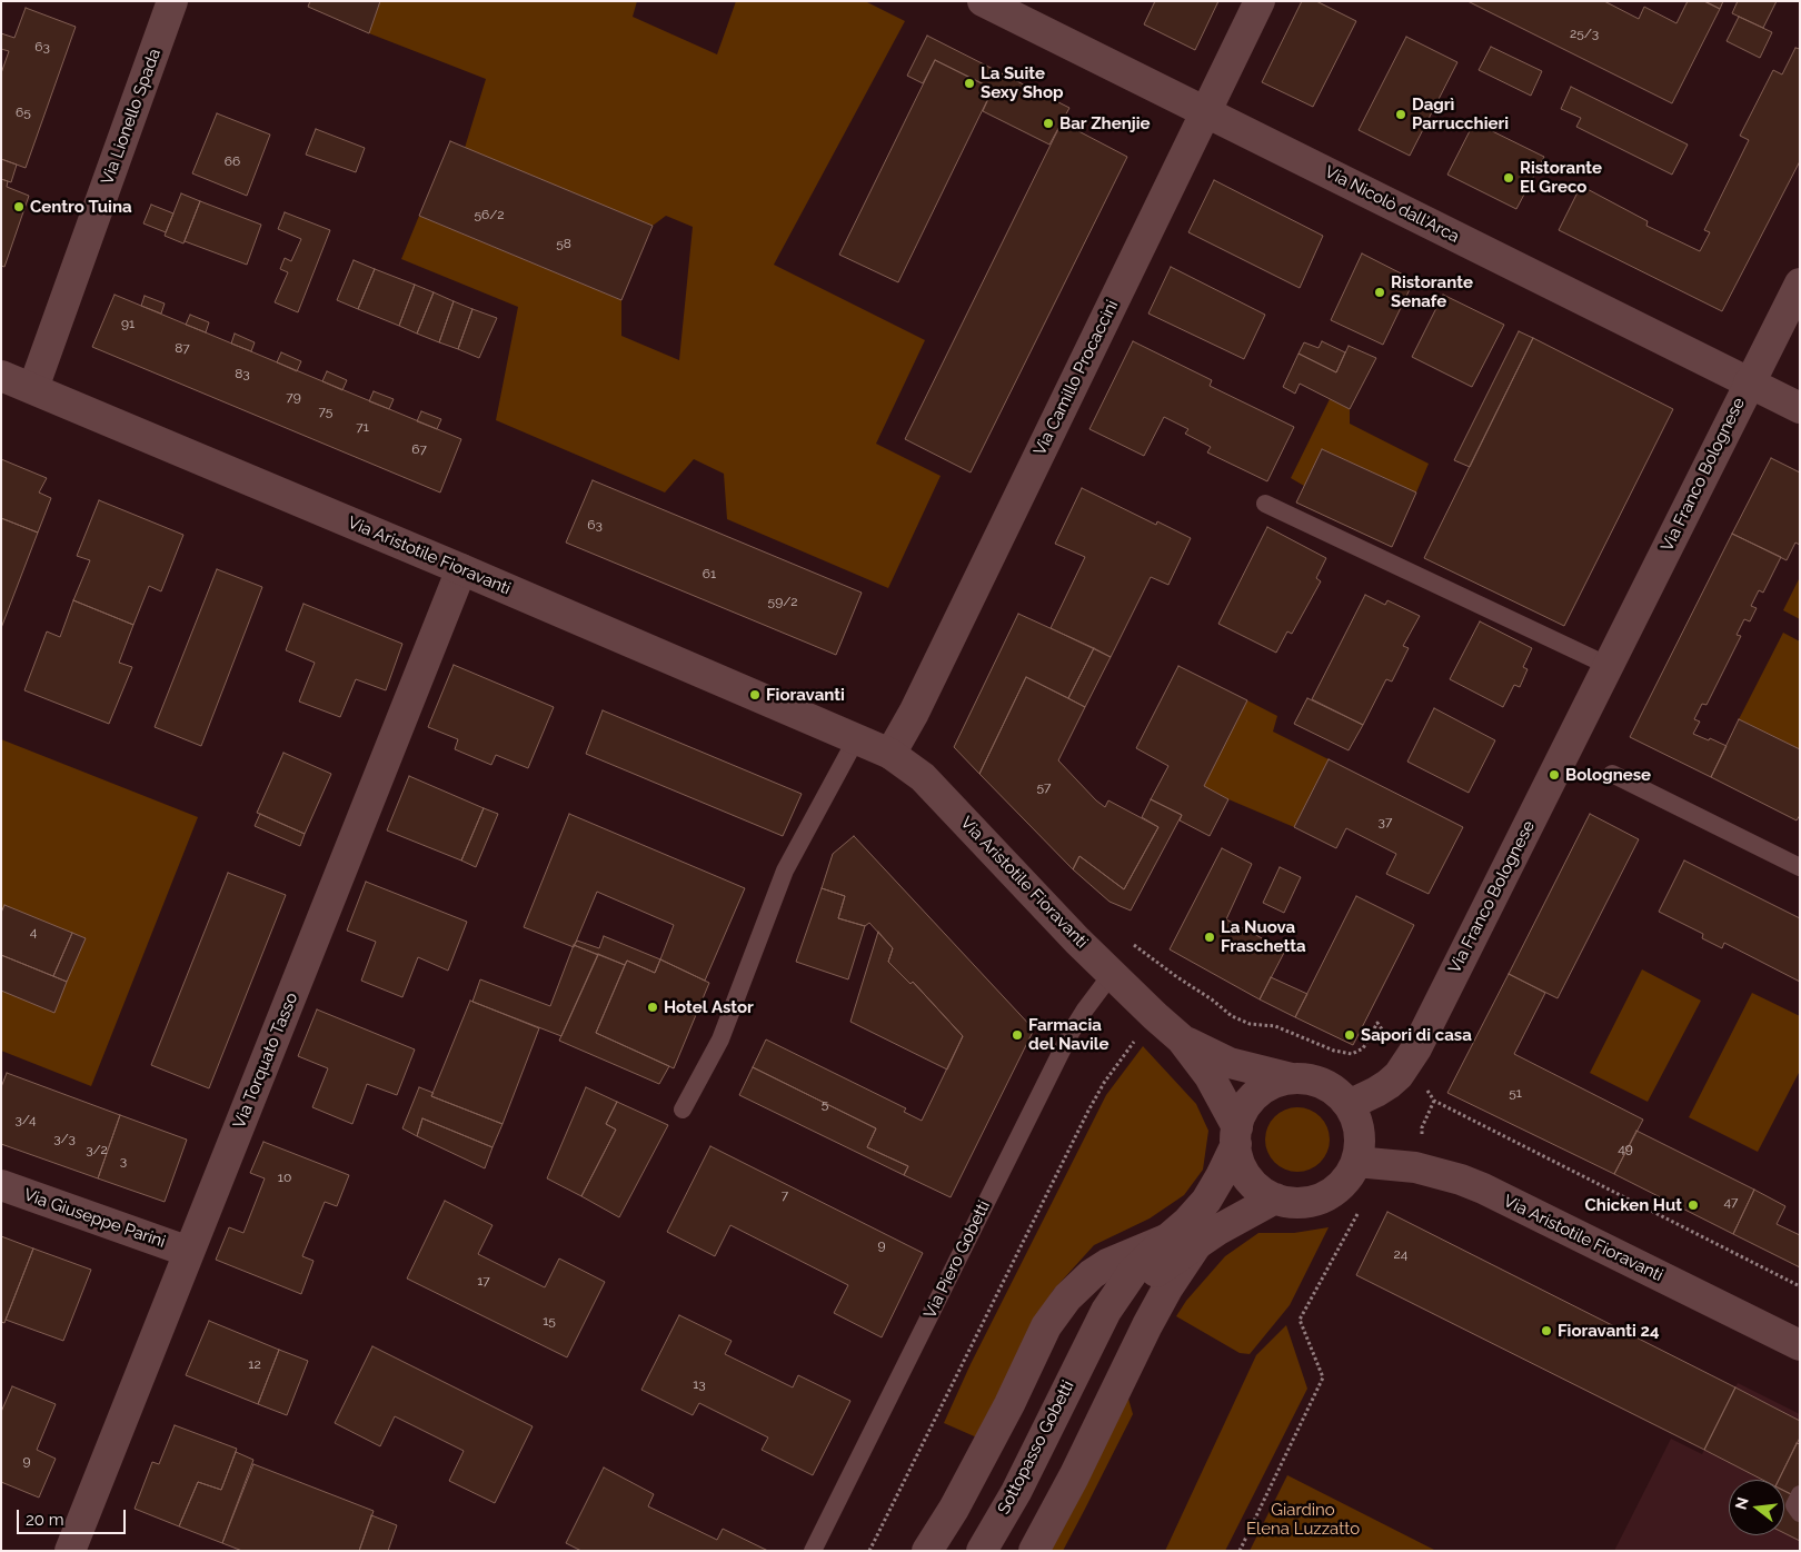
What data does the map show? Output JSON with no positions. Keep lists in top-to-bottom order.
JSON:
{
  "streets": {
    "street": [
      "Via Lionello Spada",
      "Via Nicolò dall'Arca",
      "Via Camillo Procaccini",
      "Via Franco Bolognese",
      "Via Aristotile Fioravanti",
      "Via Torquato Tasso",
      "Via Giuseppe Parini",
      "Sottopasso Gobetti"
    ],
    "lane": ["Via Piero Gobetti"]
  },
  "crossings": [
    ["Via Lionello Spada", "Via Aristotile Fioravanti"],
    ["Via Nicolò dall'Arca", "Via Camillo Procaccini"],
    ["Via Nicolò dall'Arca", "Via Franco Bolognese"],
    ["Via Camillo Procaccini", "Via Aristotile Fioravanti"],
    ["Via Franco Bolognese", "Via Aristotile Fioravanti"],
    ["Via Aristotile Fioravanti", "Via Torquato Tasso"],
    ["Via Aristotile Fioravanti", "Via Piero Gobetti"],
    ["Via Torquato Tasso", "Via Giuseppe Parini"]
  ],
  "parks": ["Giardino Elena Luzzatto"],
  "places": [
    "La Suite Sexy Shop",
    "Dagrì Parrucchieri",
    "Bar Zhenjie",
    "Ristorante El Greco",
    "Centro Tuina",
    "Ristorante Senafe",
    "Fioravanti",
    "Bolognese",
    "La Nuova Fraschetta",
    "Hotel Astor",
    "Farmacia del Navile",
    "Sapori di casa",
    "Chicken Hut",
    "Fioravanti 24"
  ],
  "house_numbers": [
    "25/3",
    "63",
    "65",
    "66",
    "56/2",
    "58",
    "91",
    "87",
    "83",
    "79",
    "75",
    "71",
    "67",
    "63",
    "61",
    "59/2",
    "57",
    "37",
    "4",
    "51",
    "5",
    "3/4",
    "3/3",
    "49",
    "3/2",
    "3",
    "10",
    "7",
    "47",
    "9",
    "24",
    "17",
    "15",
    "12",
    "13",
    "9"
  ],
  "scale_bar": "20 m",
  "north": "left"
}
